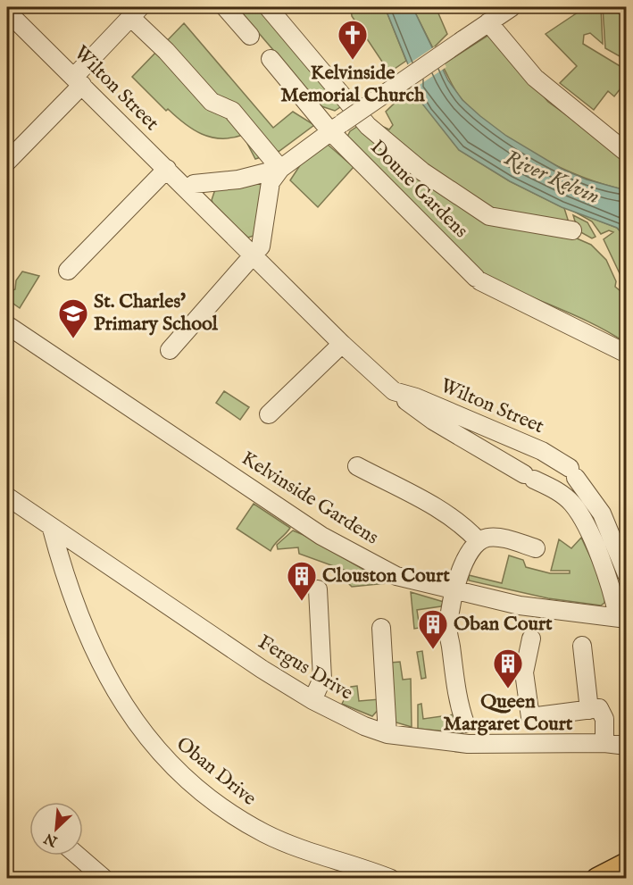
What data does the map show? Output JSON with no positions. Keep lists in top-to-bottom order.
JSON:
{
  "streets": {
    "street": [
      "Wilton Street",
      "Doune Gardens",
      "Kelvinside Gardens",
      "Fergus Drive",
      "Oban Drive"
    ]
  },
  "crossings": [
    ["Wilton Street", "Kelvinside Gardens"],
    ["Fergus Drive", "Oban Drive"]
  ],
  "water": ["River Kelvin"],
  "places": {
    "church": ["Kelvinside Memorial Church"],
    "school or university": ["St. Charles' Primary School"],
    "building": ["Clouston Court", "Oban Court", "Queen Margaret Court"]
  },
  "north": "bottom left"
}
